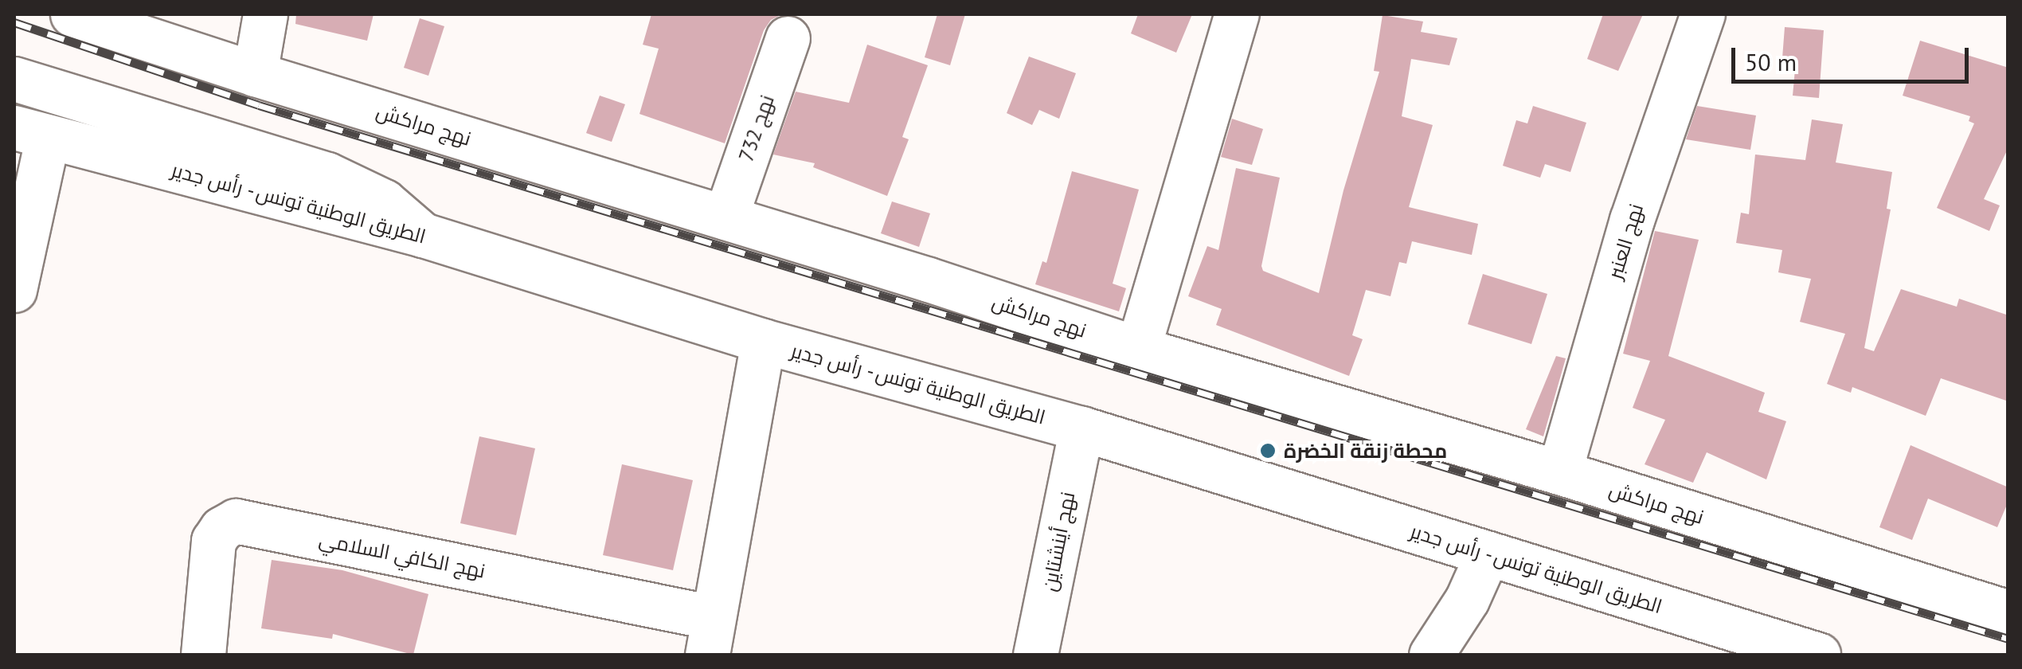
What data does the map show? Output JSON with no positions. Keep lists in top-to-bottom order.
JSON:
{
  "streets": {
    "main road": [
      "نهج مراكش",
      "نهج 732",
      "الطريق الوطنية تونس - رأس جدير",
      "نهج العنبر",
      "نهج أينشتاين",
      "نهج الكافي السلامي"
    ]
  },
  "crossings": [
    ["نهج مراكش", "نهج 732"],
    ["نهج مراكش", "نهج العنبر"],
    ["الطريق الوطنية تونس - رأس جدير", "نهج أينشتاين"],
    ["الطريق الوطنية تونس - رأس جدير", "نهج الكافي السلامي"]
  ],
  "places": ["محطة زنقة الخضرة"],
  "scale_bar": "50 m"
}
